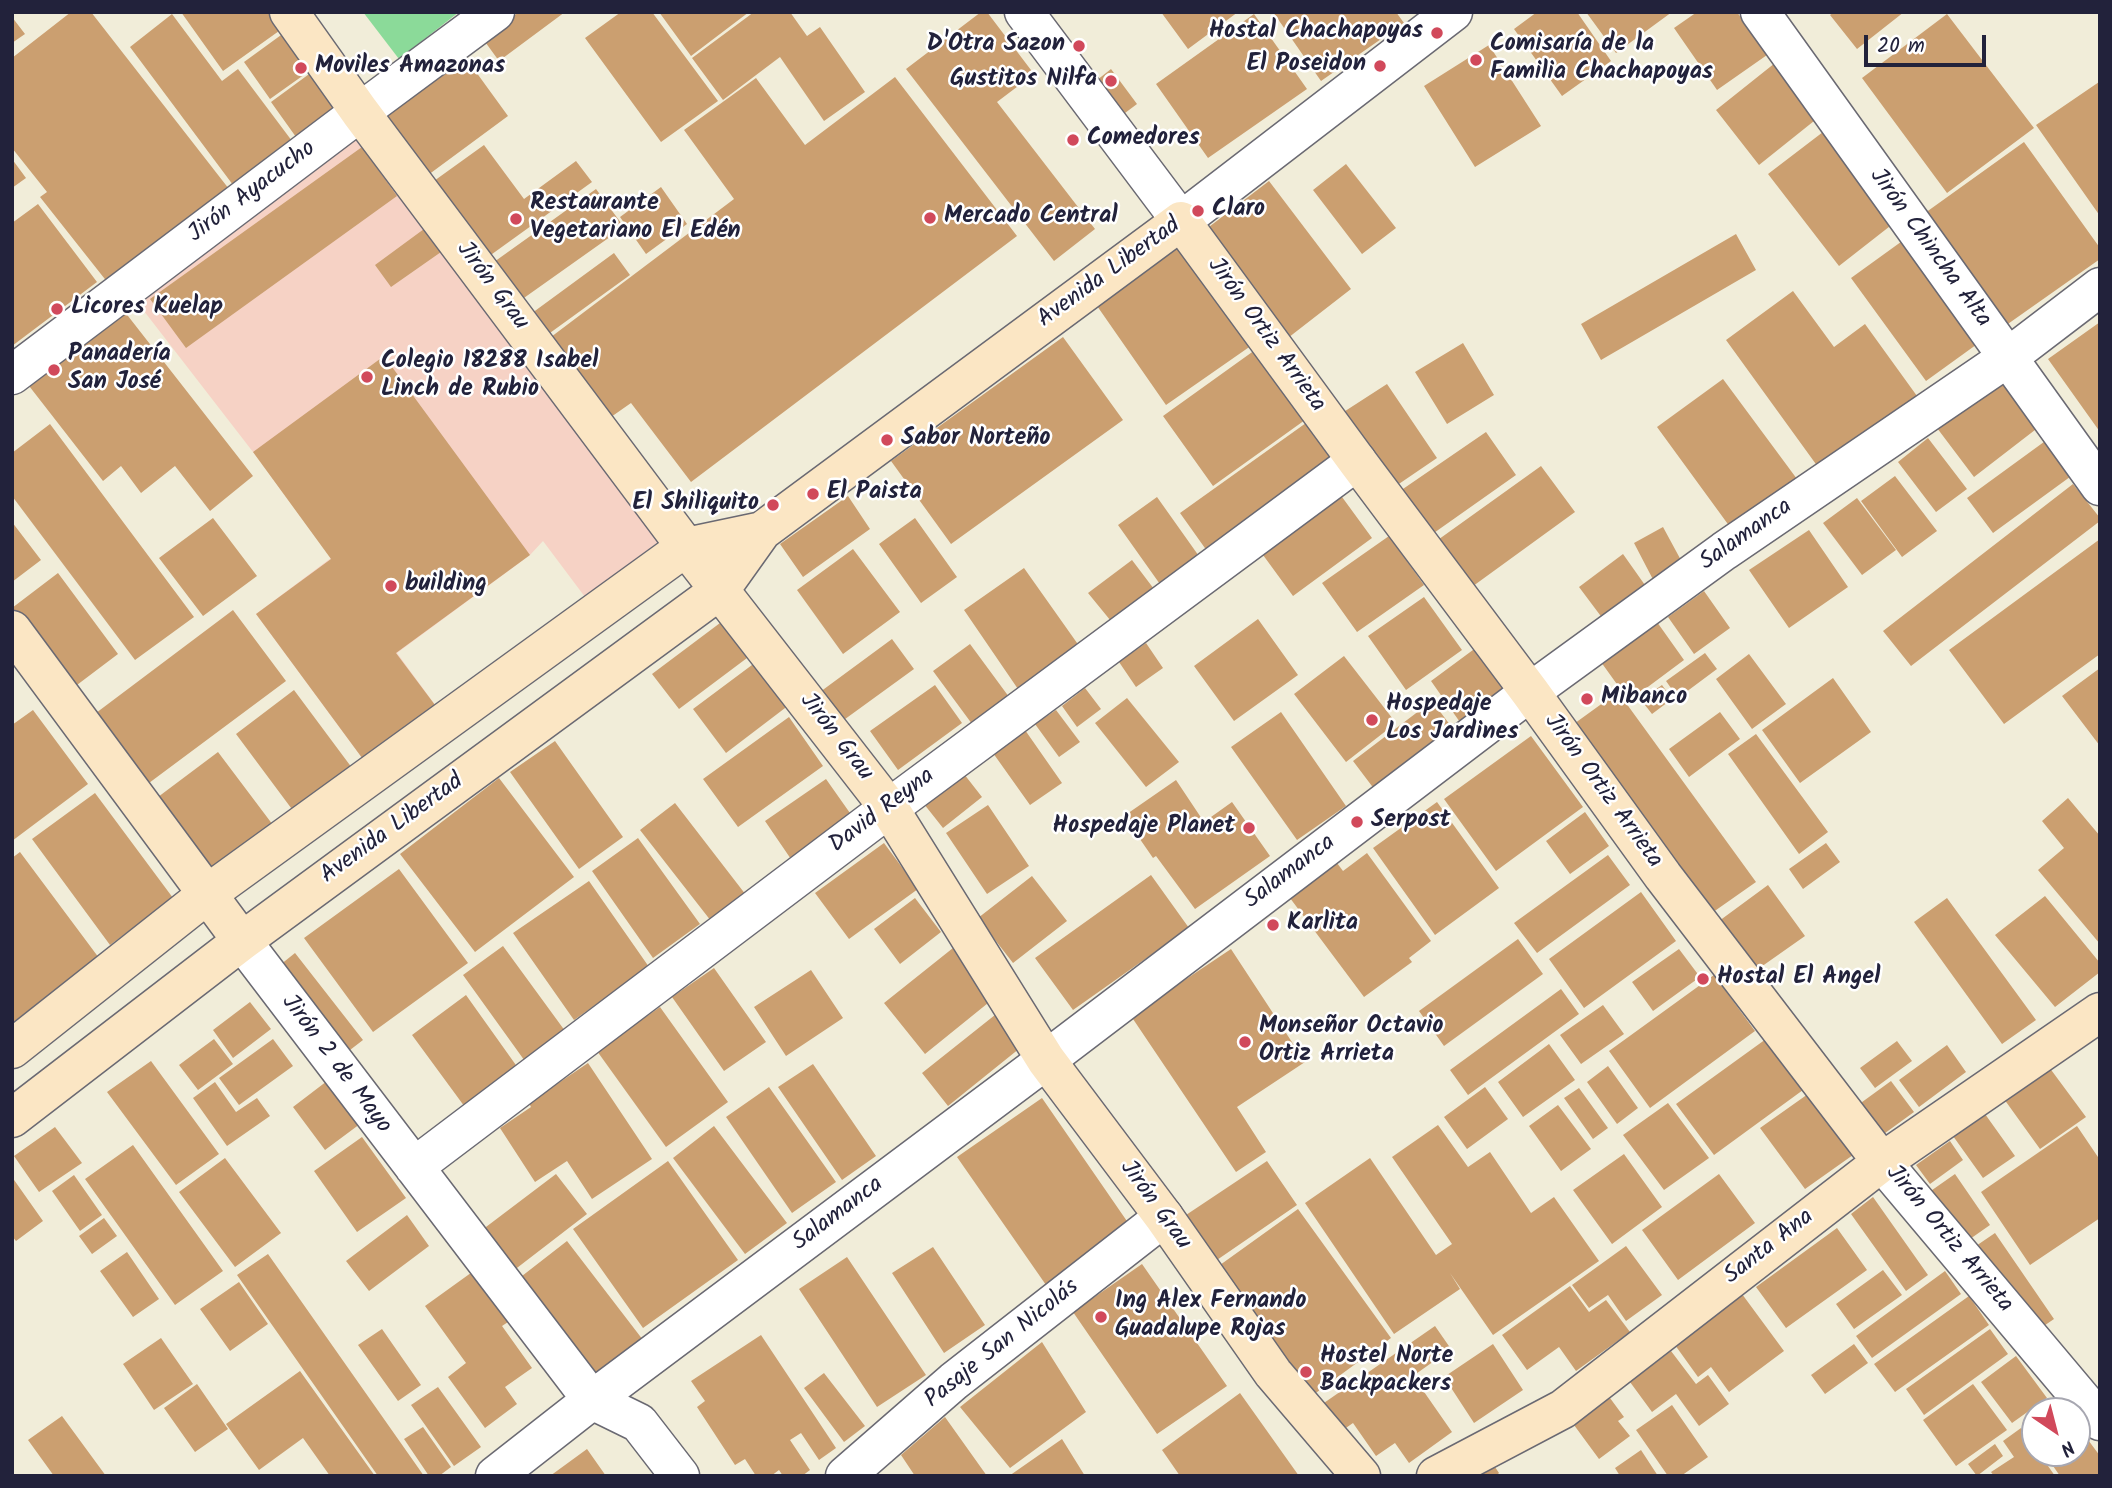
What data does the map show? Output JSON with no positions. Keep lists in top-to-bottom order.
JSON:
{
  "streets": {
    "main road": [
      "Avenida Libertad",
      "Jirón Grau",
      "Jirón Ortiz Arrieta",
      "Jirón 2 de Mayo",
      "Santa Ana"
    ],
    "street": [
      "Jirón Ayacucho",
      "Jirón Chincha Alta",
      "Salamanca",
      "David Reyna",
      "Pasaje San Nicolás"
    ]
  },
  "crossings": [
    ["Jirón Ayacucho", "Jirón Grau"],
    ["Jirón Chincha Alta", "Salamanca"],
    ["Avenida Libertad", "Jirón Grau"],
    ["Avenida Libertad", "Jirón Ortiz Arrieta"],
    ["Avenida Libertad", "Jirón 2 de Mayo"],
    ["Jirón Grau", "Salamanca"],
    ["Jirón Grau", "David Reyna"],
    ["Jirón Grau", "Pasaje San Nicolás"],
    ["Jirón Ortiz Arrieta", "Salamanca"],
    ["Jirón Ortiz Arrieta", "David Reyna"],
    ["Jirón Ortiz Arrieta", "Santa Ana"],
    ["Salamanca", "Jirón 2 de Mayo"],
    ["David Reyna", "Jirón 2 de Mayo"]
  ],
  "places": [
    "Hostal Chachapoyas",
    "D'Otra Sazon",
    "Comisaría de la Familia Chachapoyas",
    "El Poseidon",
    "Moviles Amazonas",
    "Gustitos Nilfa",
    "Comedores",
    "Claro",
    "Mercado Central",
    "Restaurante Vegetariano El Edén",
    "Licores Kuelap",
    "Panadería San José",
    "Colegio 18288 Isabel Linch de Rubio",
    "Sabor Norteño",
    "El Paista",
    "El Shiliquito",
    "building",
    "Mibanco",
    "Hospedaje Los Jardines",
    "Serpost",
    "Hospedaje Planet",
    "Karlita",
    "Hostal El Angel",
    "Monseñor Octavio Ortiz Arrieta",
    "Ing Alex Fernando Guadalupe Rojas",
    "Hostel Norte Backpackers"
  ],
  "scale_bar": "20 m",
  "north": "bottom right"
}
